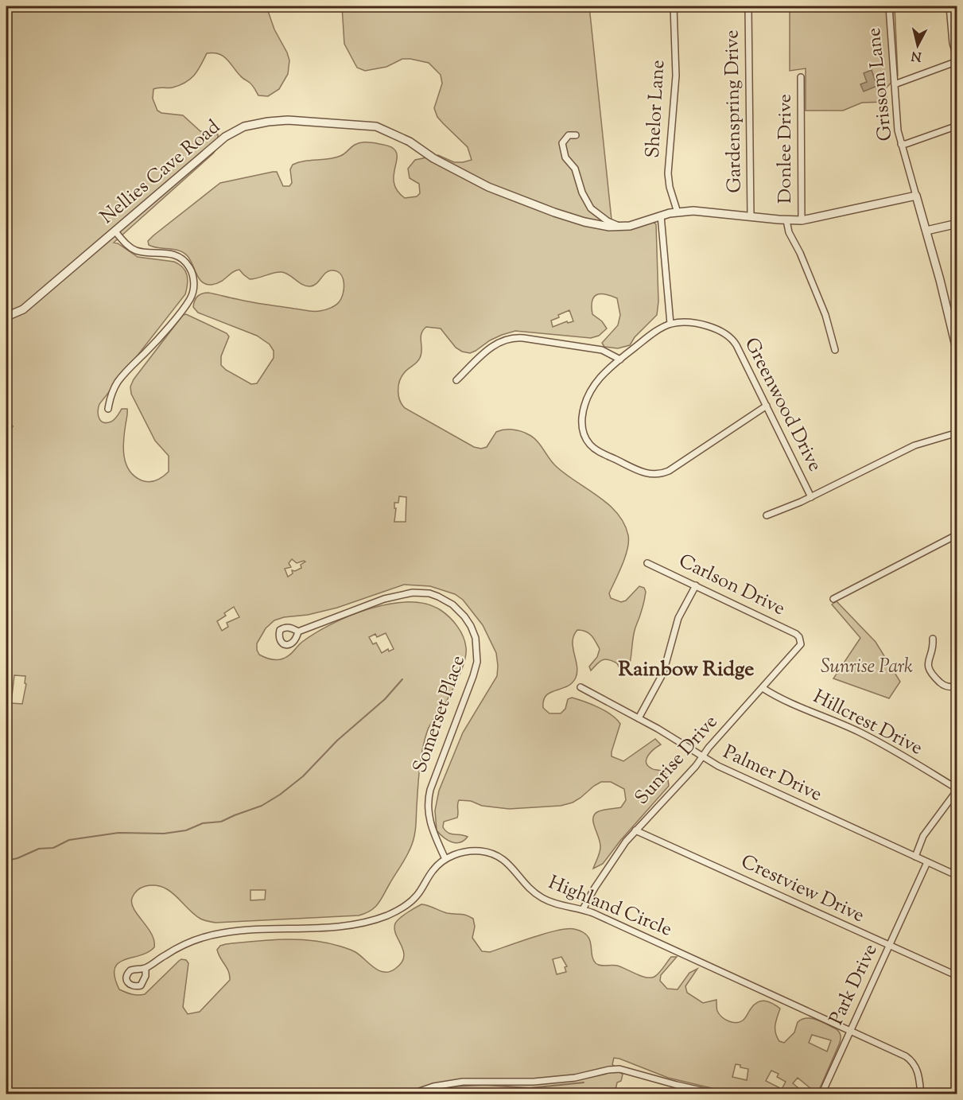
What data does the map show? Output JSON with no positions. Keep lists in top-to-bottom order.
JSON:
{
  "streets": {
    "street": [
      "Grissom Lane",
      "Shelor Lane",
      "Gardenspring Drive",
      "Donlee Drive",
      "Nellies Cave Road",
      "Greenwood Drive",
      "Carlson Drive",
      "Somerset Place",
      "Hillcrest Drive",
      "Sunrise Drive",
      "Palmer Drive",
      "Crestview Drive",
      "Highland Circle",
      "Park Drive"
    ]
  },
  "crossings": [
    ["Carlson Drive", "Sunrise Drive"],
    ["Somerset Place", "Highland Circle"],
    ["Hillcrest Drive", "Sunrise Drive"],
    ["Sunrise Drive", "Palmer Drive"],
    ["Sunrise Drive", "Crestview Drive"],
    ["Sunrise Drive", "Highland Circle"],
    ["Palmer Drive", "Park Drive"],
    ["Crestview Drive", "Park Drive"],
    ["Highland Circle", "Park Drive"]
  ],
  "districts": ["Rainbow Ridge"],
  "parks": ["Sunrise Park"],
  "north": "bottom"
}
